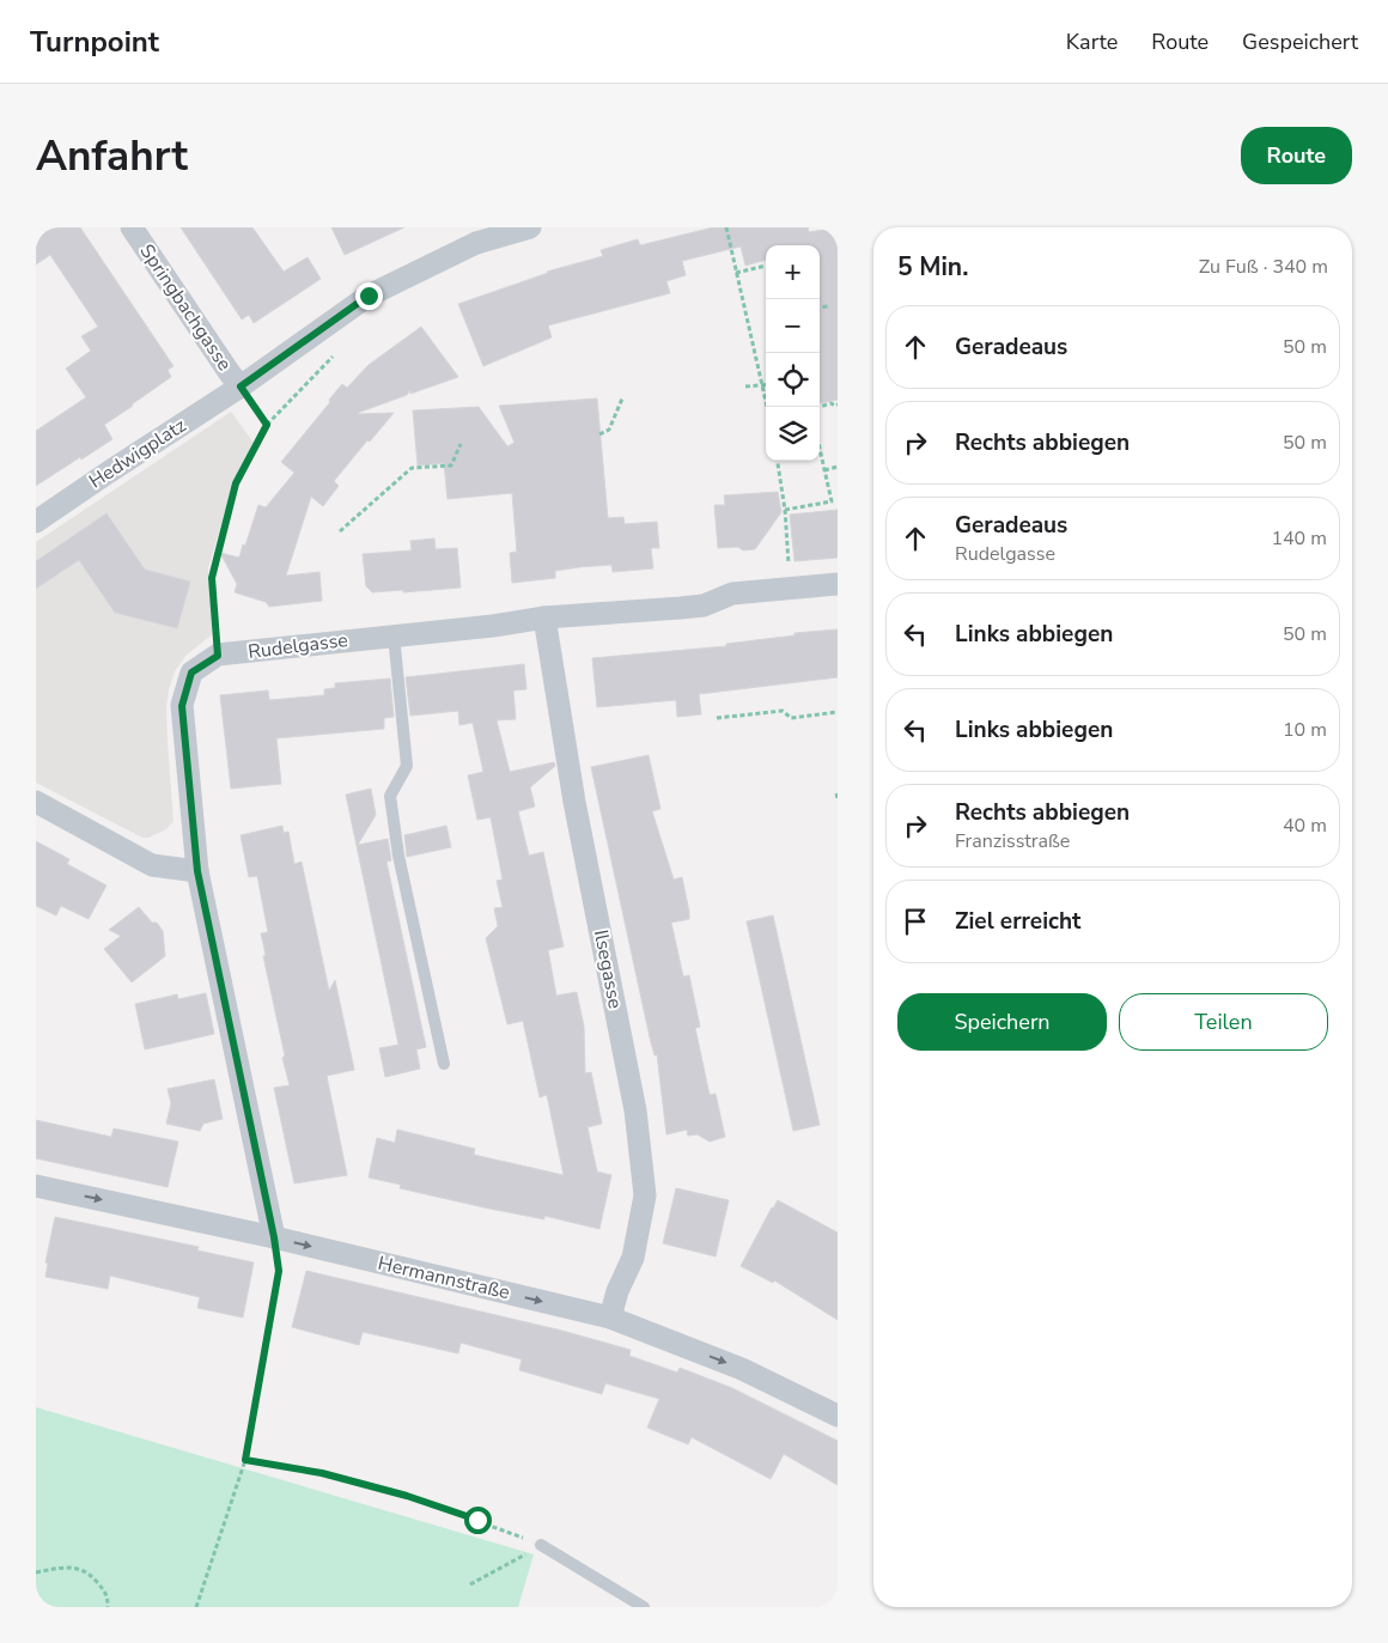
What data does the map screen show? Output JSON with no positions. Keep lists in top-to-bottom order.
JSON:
{
  "streets": {
    "street": [
      "Springbachgasse",
      "Hedwigplatz",
      "Rudelgasse",
      "Ilsegasse",
      "Hermannstraße"
    ]
  },
  "crossings": [
    ["Springbachgasse", "Hedwigplatz"],
    ["Rudelgasse", "Ilsegasse"],
    ["Rudelgasse", "Hermannstraße"],
    ["Ilsegasse", "Hermannstraße"]
  ],
  "one_way": ["Hermannstraße"],
  "page": {
    "header": "Turnpoint",
    "nav": ["Karte", "Route", "Gespeichert"],
    "buttons": [
      "Route",
      ["Speichern", "Teilen"]
    ],
    "title": "Anfahrt",
    "heading": ["5 Min.", "Zu Fuß · 340 m"],
    "map_buttons": ["+", "−"],
    "list": [
      ["Geradeaus", "50 m"],
      ["Rechts abbiegen", "50 m"],
      ["Geradeaus", "Rudelgasse", "140 m"],
      ["Links abbiegen", "50 m"],
      ["Links abbiegen", "10 m"],
      ["Rechts abbiegen", "Franzisstraße", "40 m"],
      "Ziel erreicht"
    ]
  }
}
